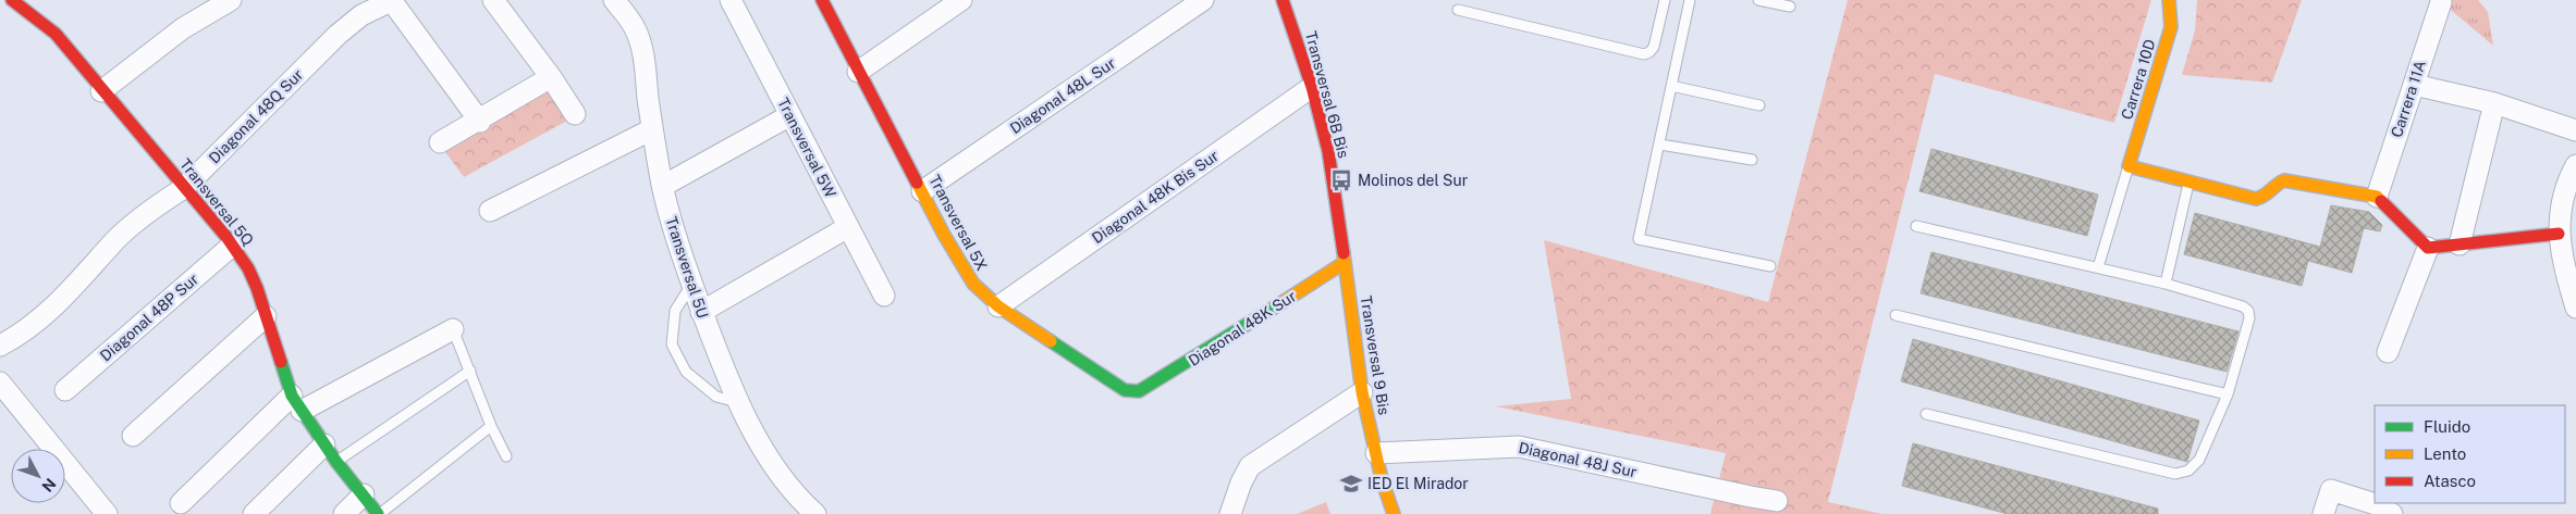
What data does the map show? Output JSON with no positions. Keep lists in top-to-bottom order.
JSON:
{
  "streets": {
    "street": [
      "Carrera 10D",
      "Transversal 6B Bis",
      "Diagonal 48L Sur",
      "Carrera 11A",
      "Diagonal 48Q Sur",
      "Transversal 5W",
      "Diagonal 48K Bis Sur",
      "Transversal 5Q",
      "Transversal 5X",
      "Transversal 5U",
      "Diagonal 48P Sur",
      "Diagonal 48K Sur",
      "Transversal 9 Bis",
      "Diagonal 48J Sur"
    ]
  },
  "crossings": [
    ["Transversal 6B Bis", "Diagonal 48K Bis Sur"],
    ["Transversal 6B Bis", "Diagonal 48K Sur"],
    ["Transversal 6B Bis", "Transversal 9 Bis"],
    ["Diagonal 48L Sur", "Transversal 5X"],
    ["Diagonal 48Q Sur", "Transversal 5Q"],
    ["Diagonal 48K Bis Sur", "Transversal 5X"],
    ["Transversal 5Q", "Diagonal 48P Sur"],
    ["Transversal 5X", "Diagonal 48K Sur"],
    ["Diagonal 48K Sur", "Transversal 9 Bis"],
    ["Transversal 9 Bis", "Diagonal 48J Sur"]
  ],
  "places": {
    "bus stop": ["Molinos del Sur"],
    "school or university": ["IED El Mirador"]
  },
  "legend": ["Fluido", "Lento", "Atasco"],
  "north": "bottom right"
}
